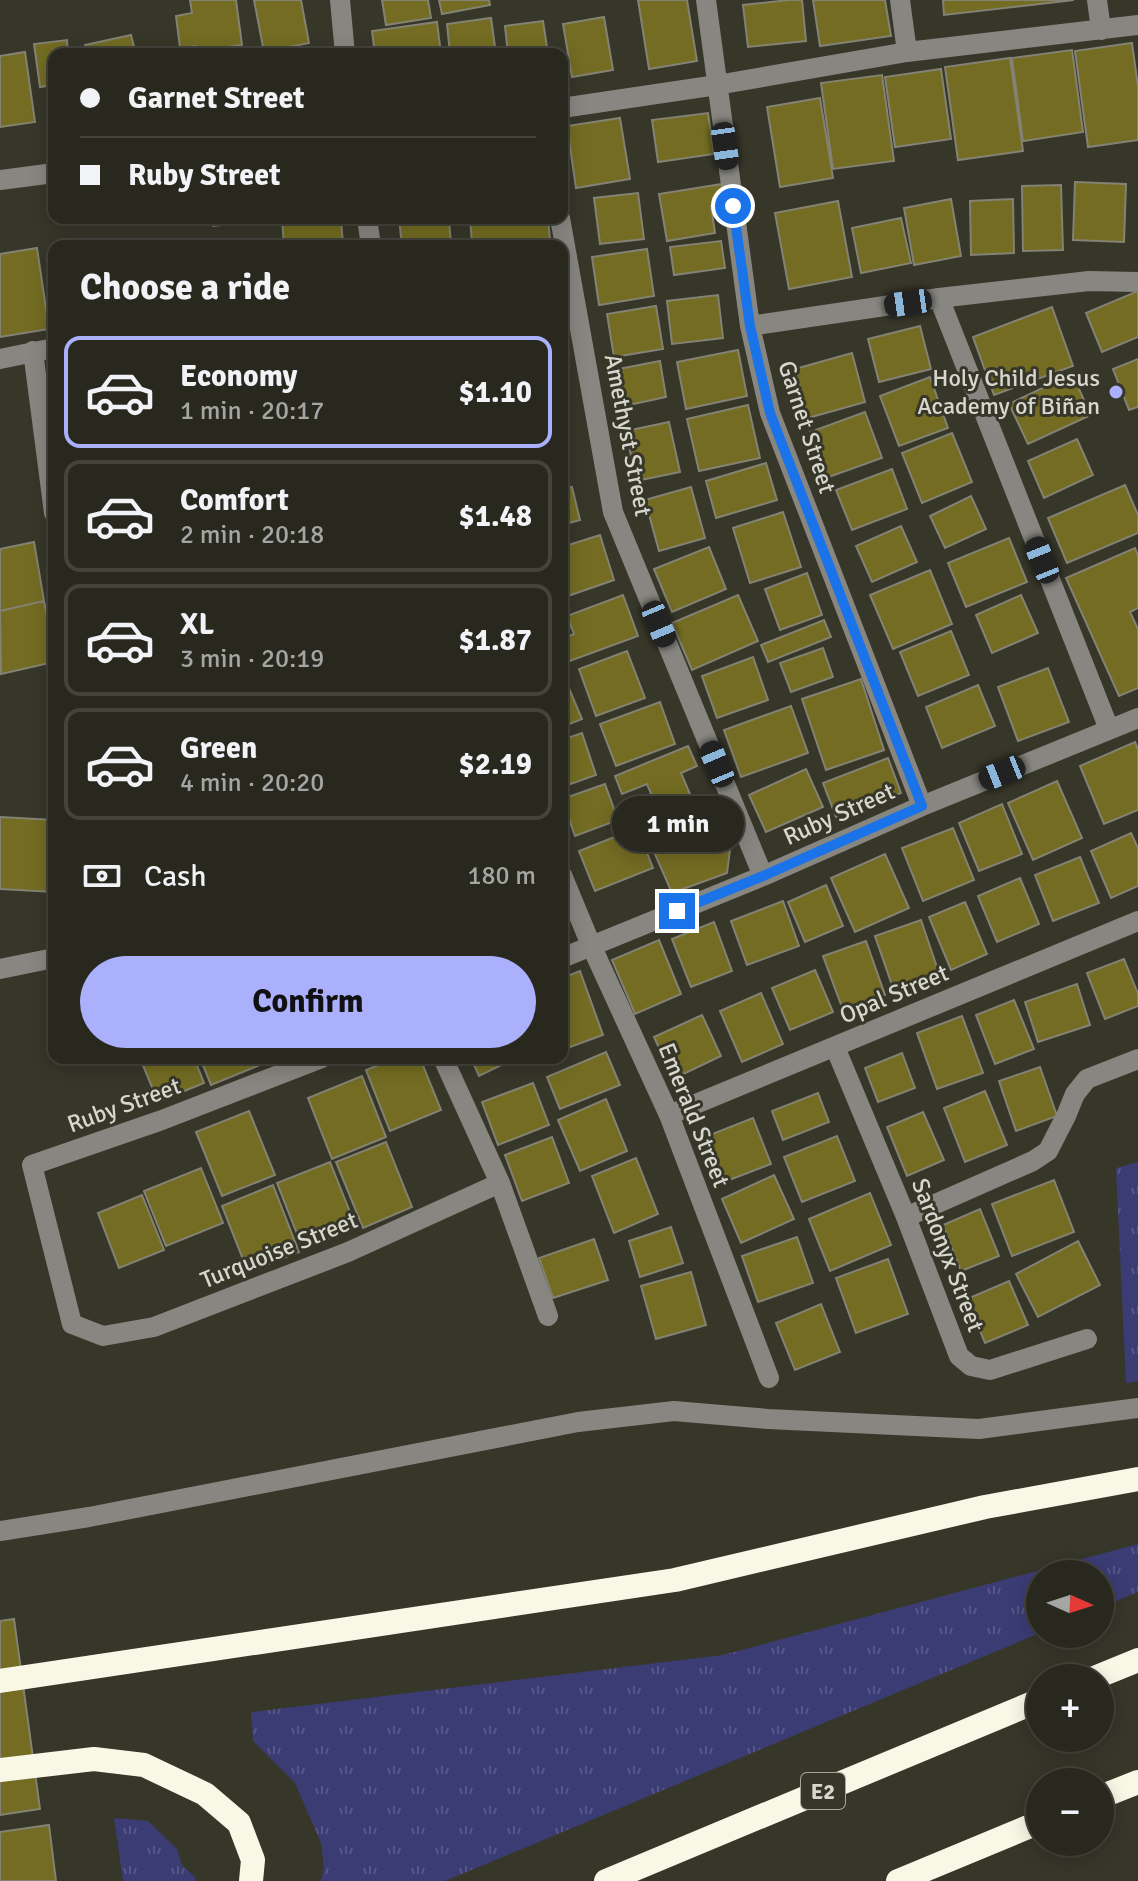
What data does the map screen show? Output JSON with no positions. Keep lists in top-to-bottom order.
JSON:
{
  "streets": {
    "highway": ["E2"],
    "street": [
      "Garnet Street",
      "Amethyst Street",
      "Ruby Street",
      "Opal Street",
      "Emerald Street",
      "Turquoise Street",
      "Sardonyx Street"
    ]
  },
  "crossings": [
    ["Garnet Street", "Ruby Street"],
    ["Amethyst Street", "Ruby Street"],
    ["Ruby Street", "Emerald Street"],
    ["Ruby Street", "Turquoise Street"],
    ["Opal Street", "Emerald Street"],
    ["Opal Street", "Sardonyx Street"]
  ],
  "places": ["Holy Child Jesus Academy of Biñan"],
  "north": "right",
  "page": {
    "banner": ["Garnet Street", "Ruby Street"],
    "heading": "Choose a ride",
    "list": [
      {
        "name": "Economy",
        "note": "1 min · 20:17",
        "value": "$1.10"
      },
      {
        "name": "Comfort",
        "note": "2 min · 20:18",
        "value": "$1.48"
      },
      {
        "name": "XL",
        "note": "3 min · 20:19",
        "value": "$1.87"
      },
      {
        "name": "Green",
        "note": "4 min · 20:20",
        "value": "$2.19"
      }
    ],
    "bubble": "1 min",
    "pay": ["Cash", "180 m"],
    "buttons": "Confirm",
    "map_buttons": ["+", "−"]
  }
}
